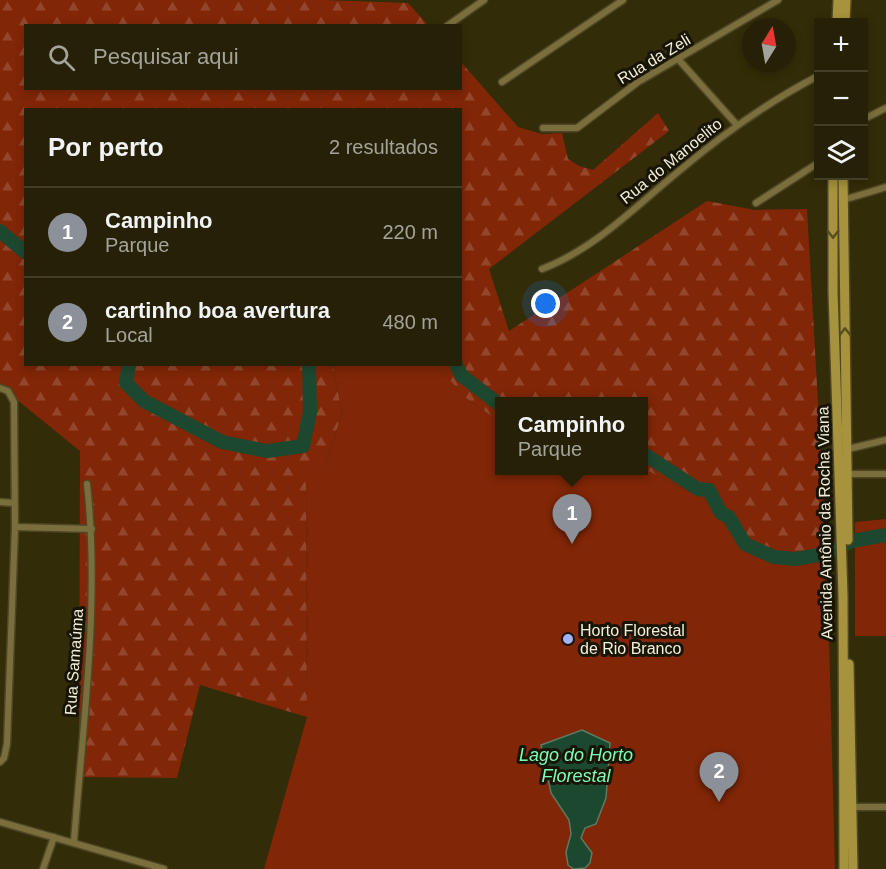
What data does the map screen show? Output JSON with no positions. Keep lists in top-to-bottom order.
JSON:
{
  "streets": {
    "main road": ["Avenida Antônio da Rocha Viana"],
    "street": ["Rua da Zeli", "Rua do Manoelito", "Rua Samaúma"]
  },
  "water": ["Lago do Horto Florestal"],
  "places": ["Horto Florestal de Rio Branco"],
  "north": "top",
  "page": {
    "map_buttons": ["+", "−"],
    "search": "Pesquisar aqui",
    "heading": ["Por perto", "2 resultados"],
    "list": [
      {
        "mark": "1",
        "name": "Campinho",
        "note": "Parque",
        "value": "220 m"
      },
      {
        "mark": "2",
        "name": "cartinho boa avertura",
        "note": "Local",
        "value": "480 m"
      }
    ],
    "popup": ["Campinho", "Parque"],
    "pins": ["1", "2"]
  }
}
